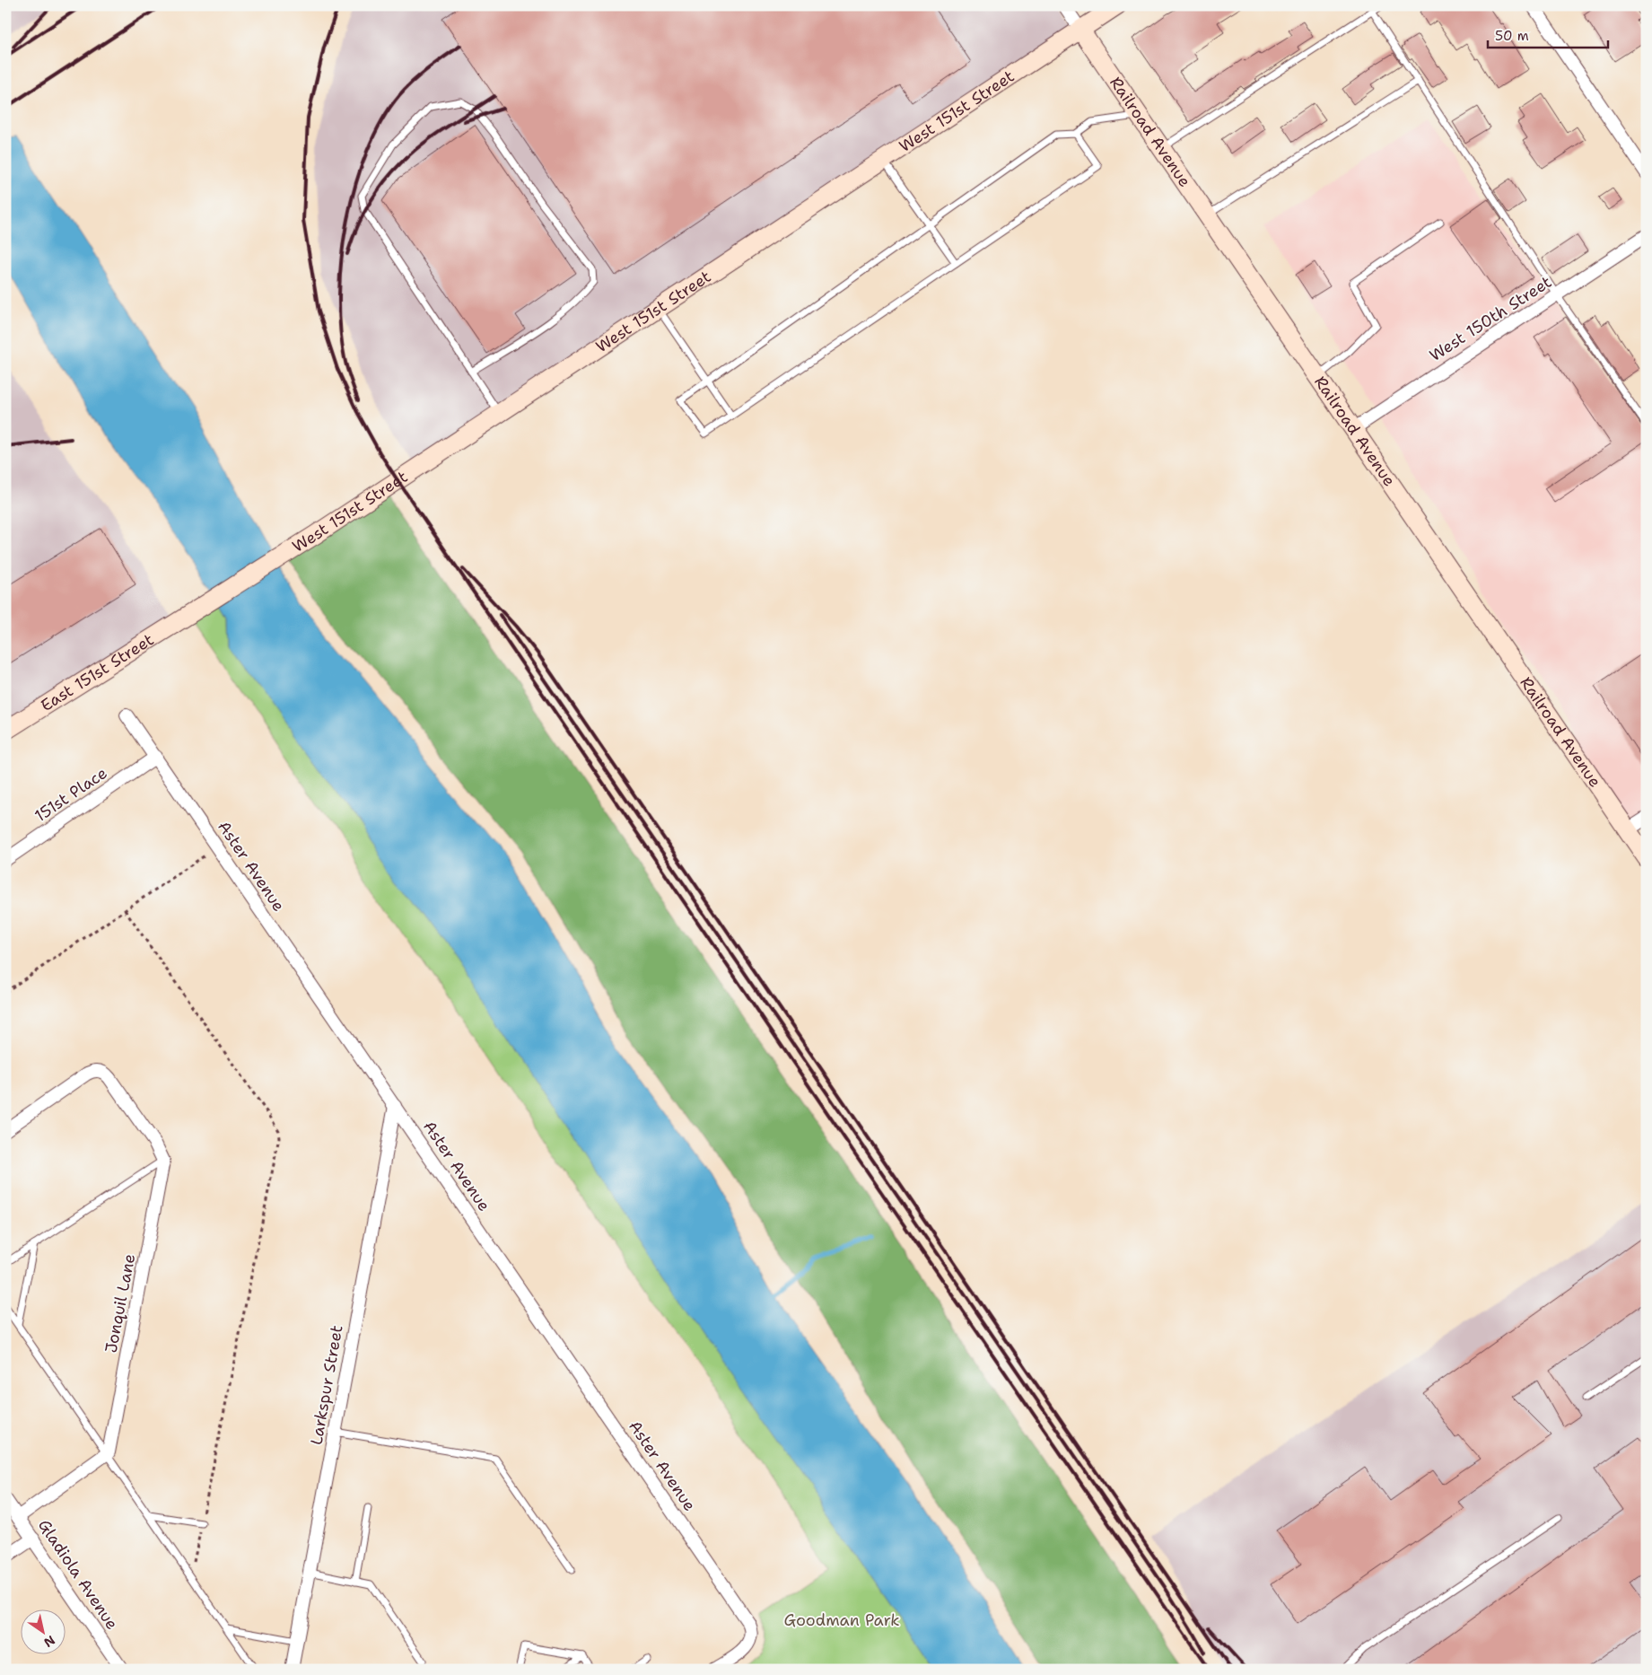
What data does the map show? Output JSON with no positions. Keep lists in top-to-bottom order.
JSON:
{
  "streets": {
    "street": [
      "West 151st Street",
      "Railroad Avenue",
      "West 150th Street",
      "East 151st Street",
      "151st Place",
      "Aster Avenue",
      "Jonquil Lane",
      "Larkspur Street",
      "Gladiola Avenue"
    ]
  },
  "crossings": [
    ["West 151st Street", "Railroad Avenue"],
    ["West 151st Street", "East 151st Street"],
    ["Railroad Avenue", "West 150th Street"],
    ["151st Place", "Aster Avenue"],
    ["Aster Avenue", "Larkspur Street"]
  ],
  "parks": ["Goodman Park"],
  "scale_bar": "50 m",
  "north": "bottom right"
}
